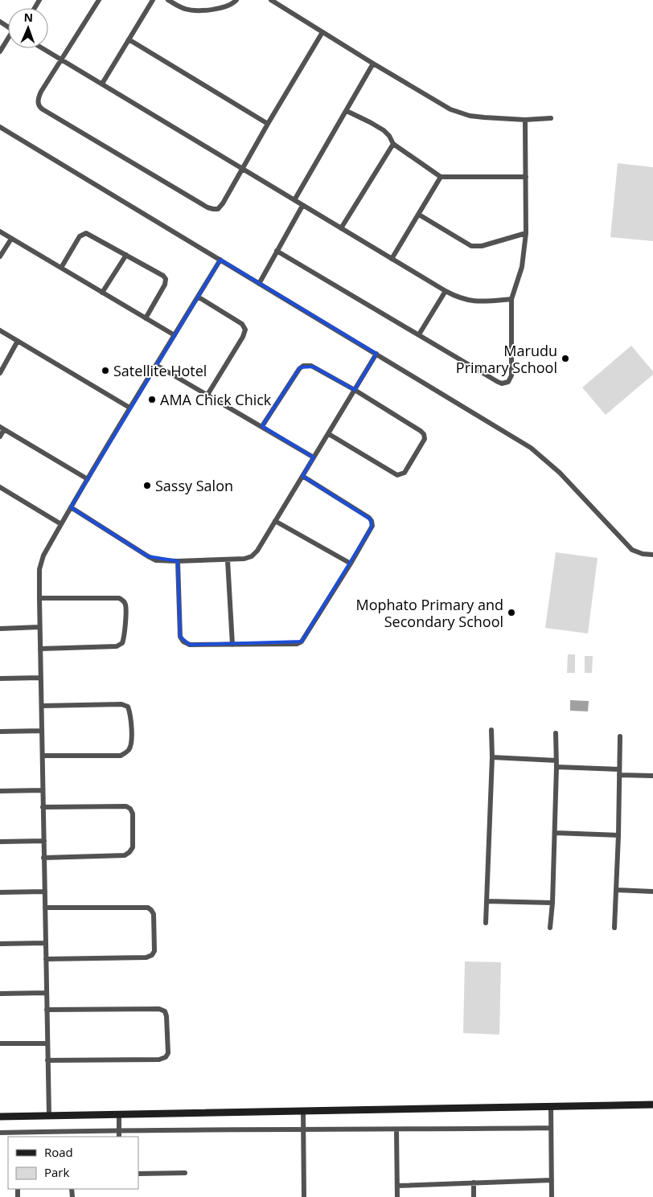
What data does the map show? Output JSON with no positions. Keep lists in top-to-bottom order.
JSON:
{
  "places": [
    "Marudu Primary School",
    "Satellite Hotel",
    "AMA Chick Chick",
    "Sassy Salon",
    "Mophato Primary and Secondary School"
  ],
  "legend": ["Road", "Park"],
  "north": "top"
}
